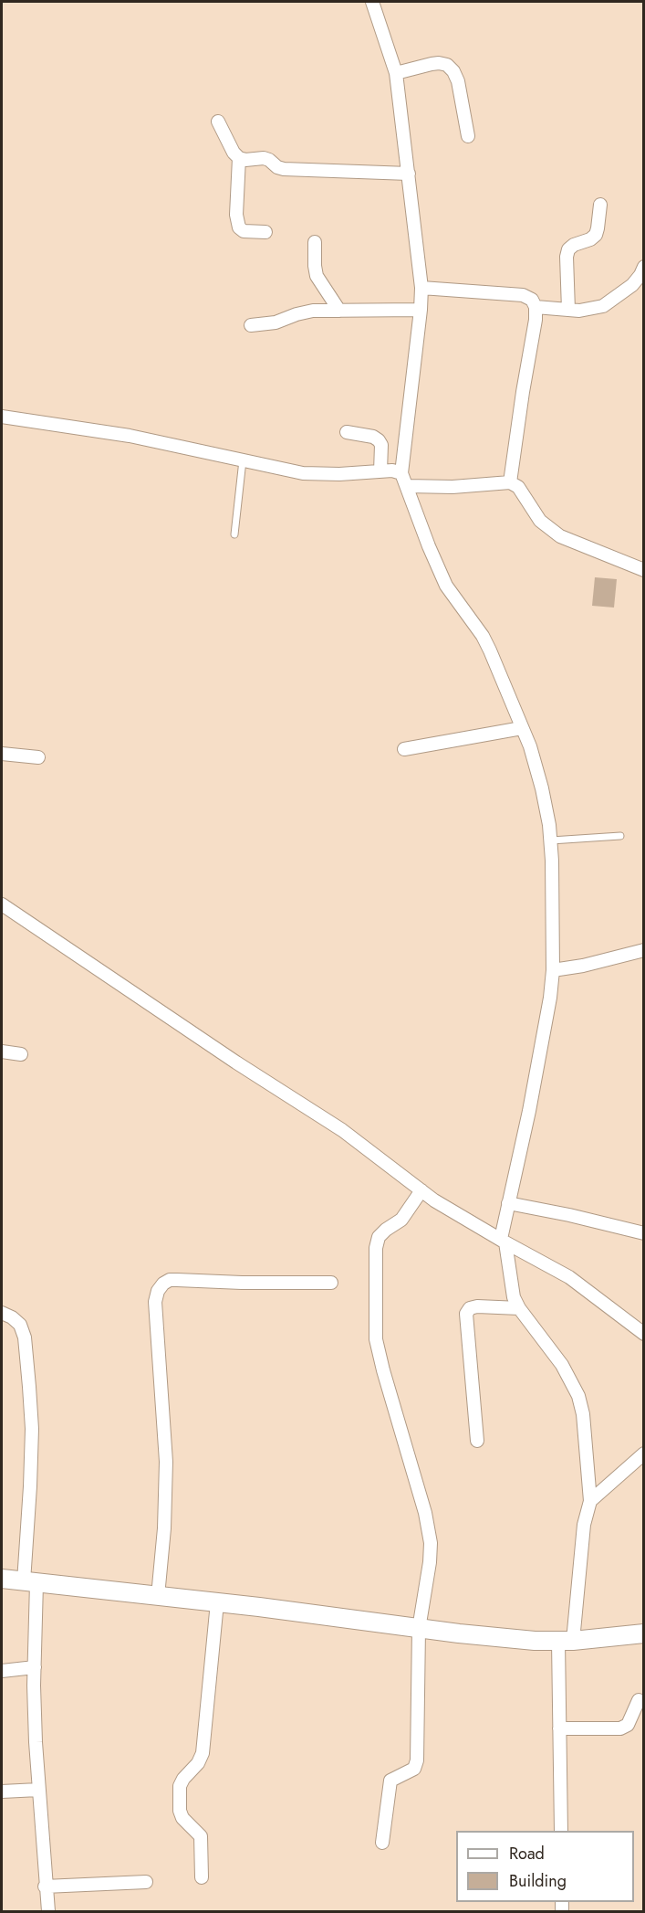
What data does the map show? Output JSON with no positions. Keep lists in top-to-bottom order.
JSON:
{
  "legend": ["Road", "Building"]
}
